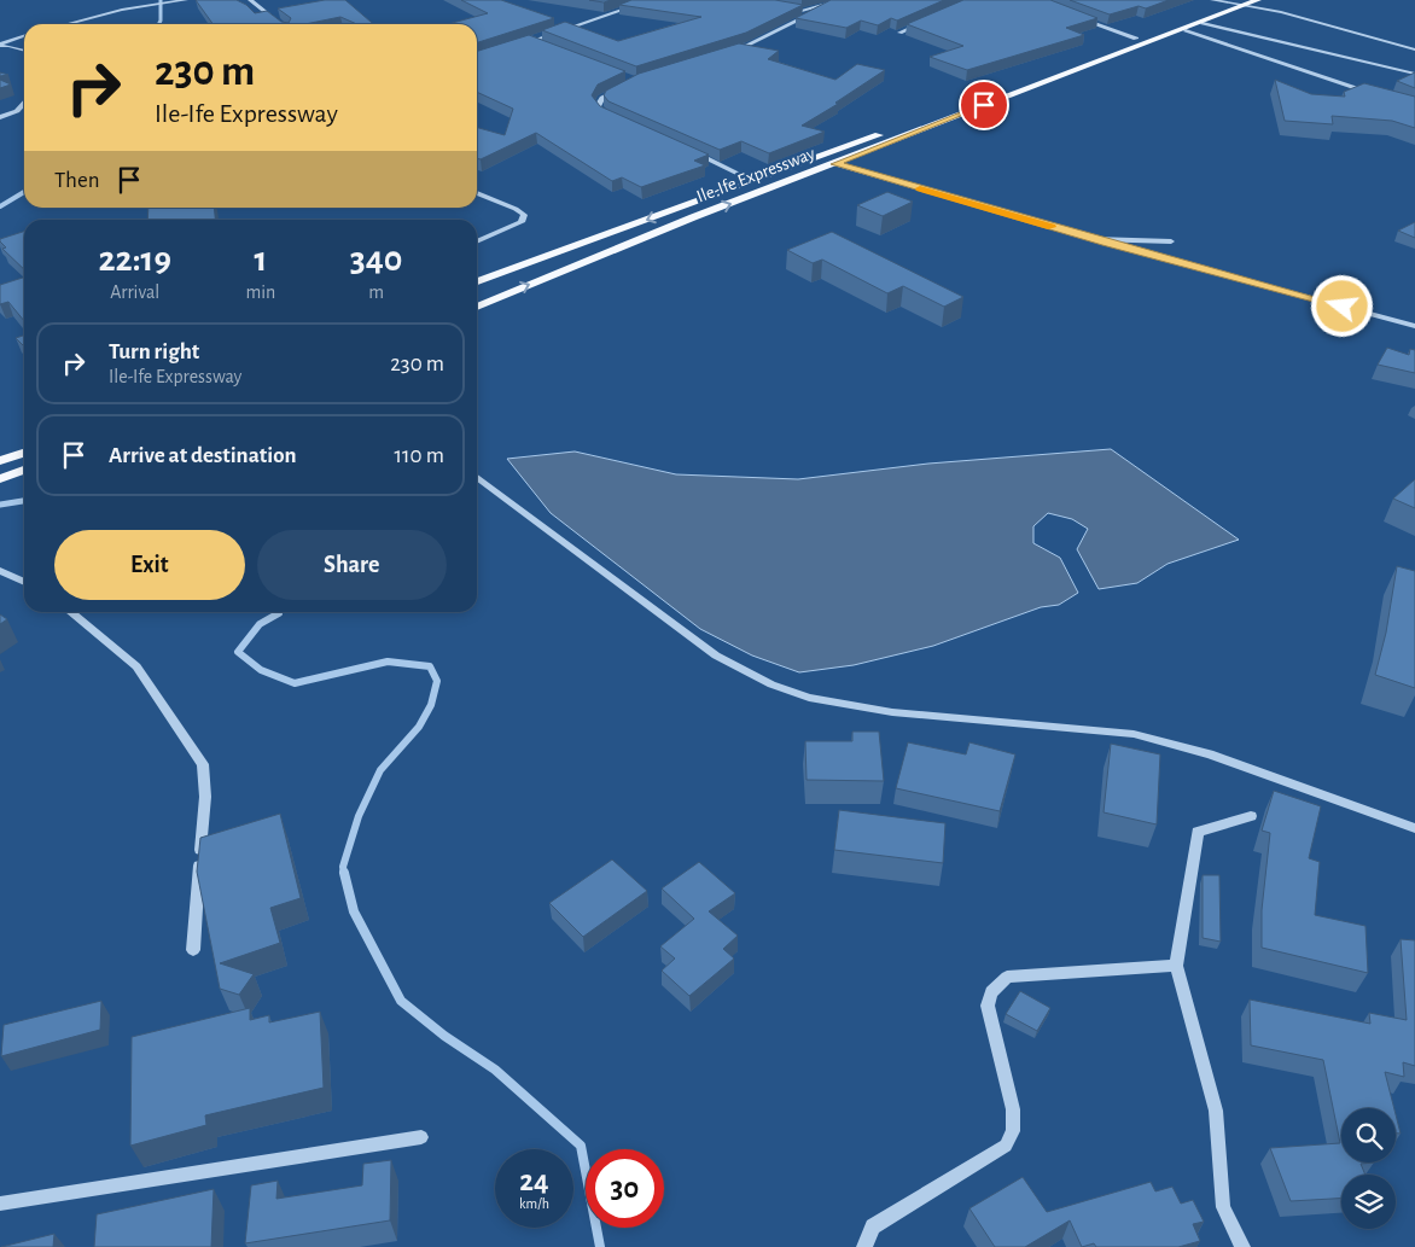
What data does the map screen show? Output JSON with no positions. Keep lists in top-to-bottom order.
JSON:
{
  "streets": {
    "main road": ["Ile-Ife Expressway"]
  },
  "page": {
    "turn": ["230 m", "Ile-Ife Expressway"],
    "then": "Then",
    "eta": [
      "22:19",
      "Arrival",
      "1",
      "min",
      "340",
      "m"
    ],
    "list": [
      {
        "name": "Turn right",
        "note": "Ile-Ife Expressway",
        "value": "230 m"
      },
      {
        "name": "Arrive at destination",
        "value": "110 m"
      }
    ],
    "buttons": ["Exit", "Share"],
    "speed": "24 km/h",
    "limit": "30"
  }
}
